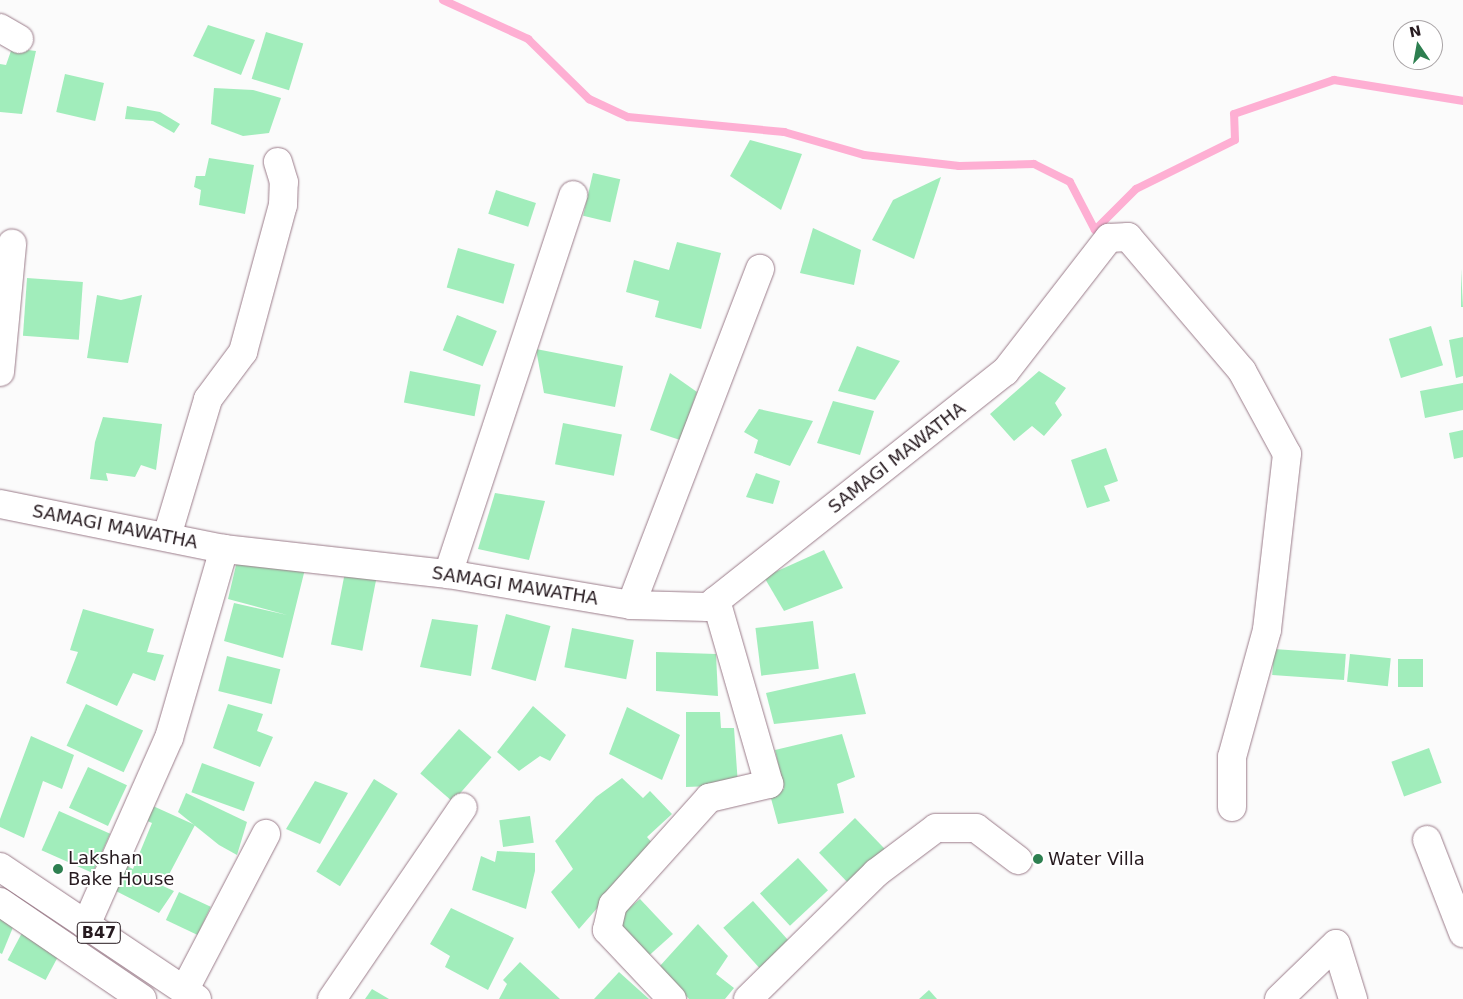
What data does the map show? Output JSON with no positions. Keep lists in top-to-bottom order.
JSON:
{
  "streets": {
    "street": ["SAMAGI MAWATHA", "B47"]
  },
  "places": ["Water Villa", "Lakshan Bake House"],
  "north": "top"
}
